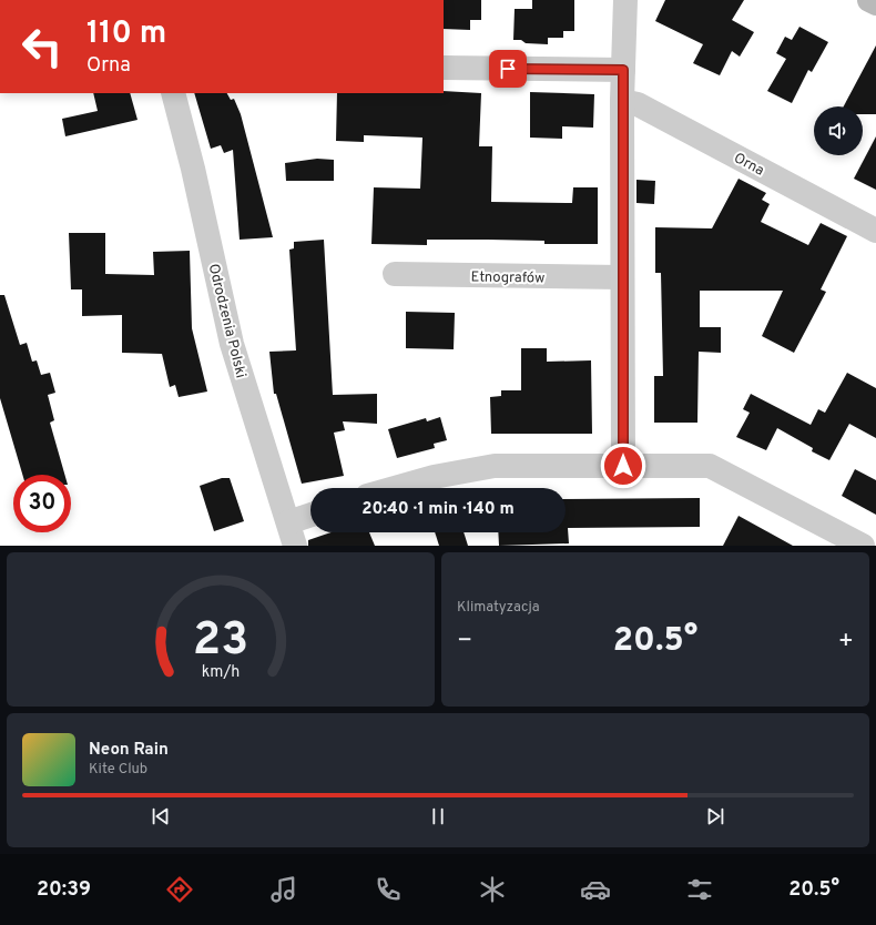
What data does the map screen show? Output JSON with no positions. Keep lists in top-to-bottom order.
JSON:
{
  "streets": {
    "street": ["Orna", "Etnografów", "Odrodzenia Polski"]
  },
  "page": {
    "turn": ["110 m", "Orna"],
    "limit": "30",
    "trip": "20:40 · 1 min · 140 m",
    "tile": "Klimatyzacja",
    "heat": ["−", "20.5°", "+"],
    "song": ["Neon Rain", "Kite Club"],
    "tabs": ["20:39", "20.5°"],
    "gauge": ["23", "km/h"]
  }
}
